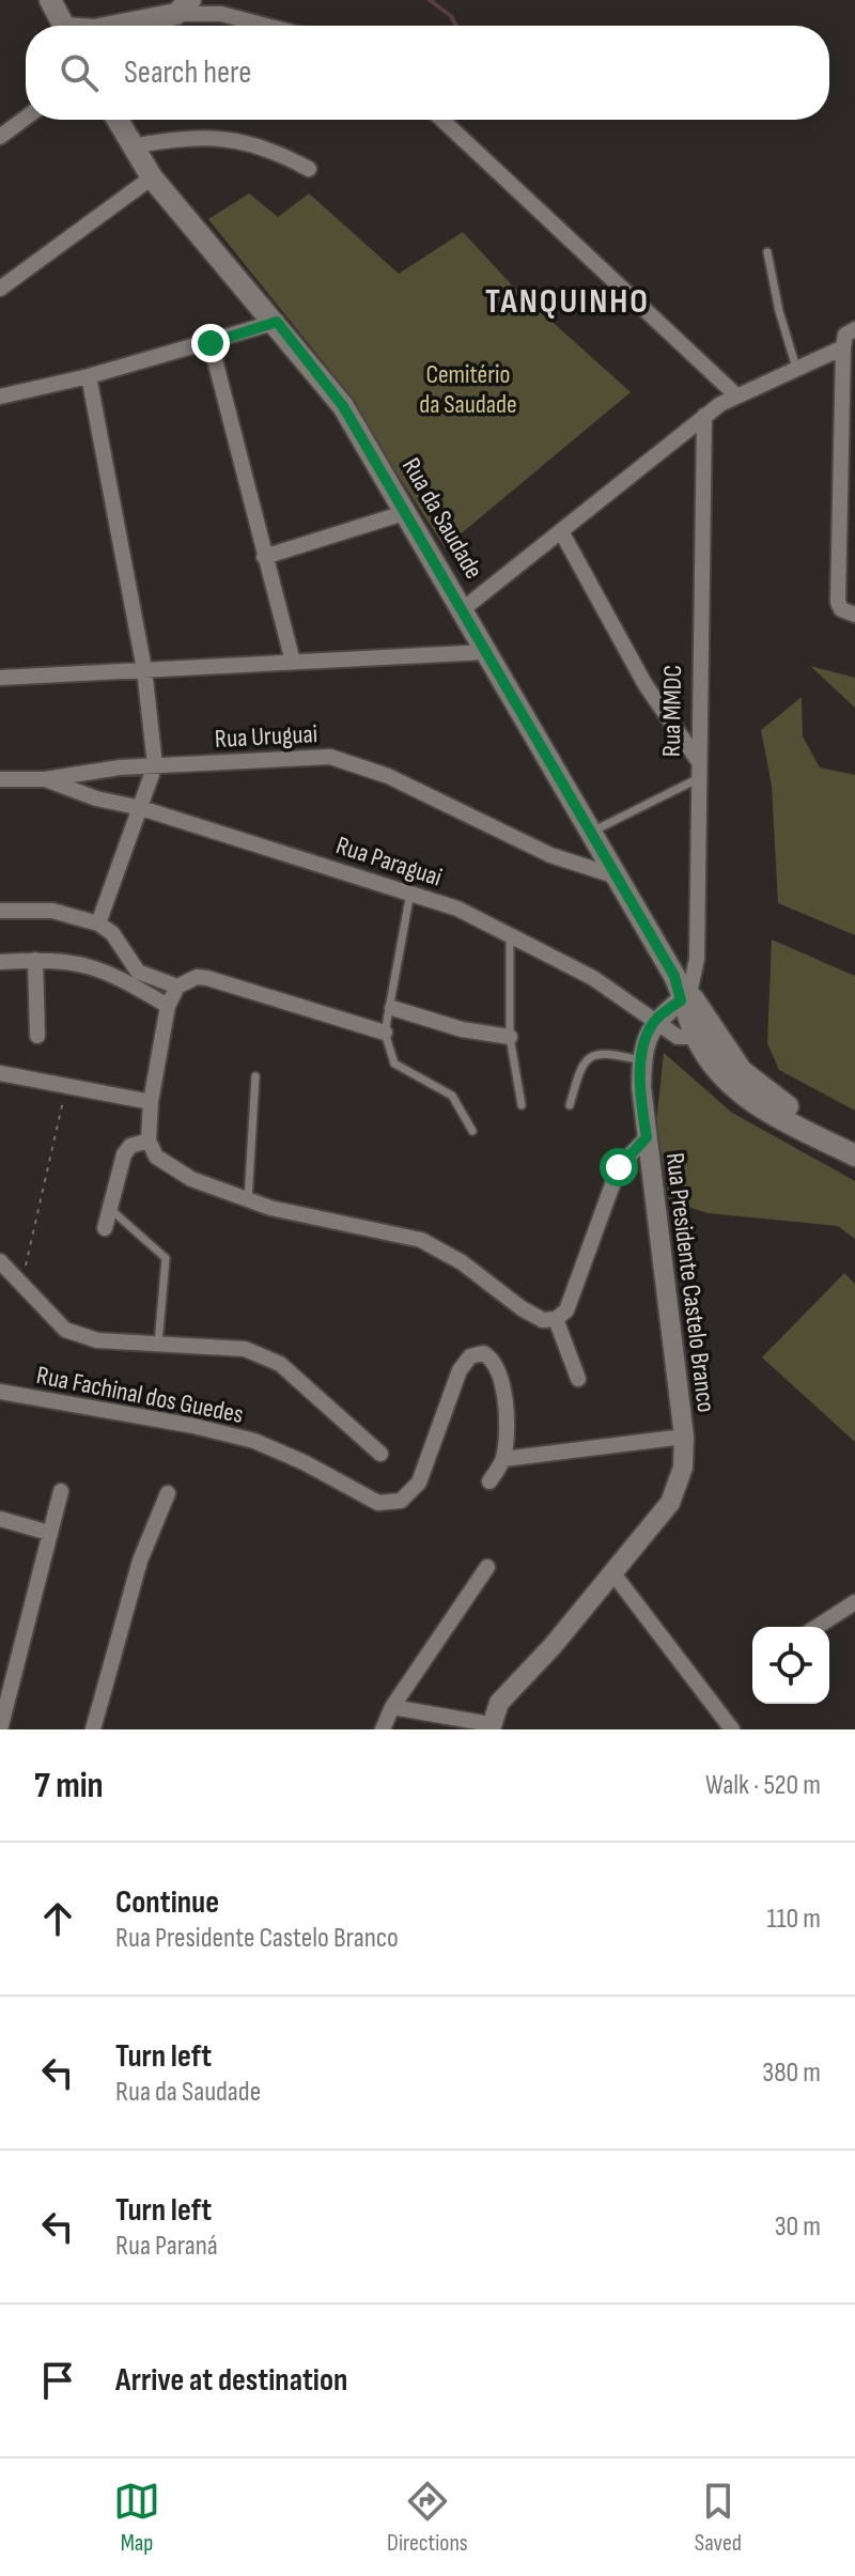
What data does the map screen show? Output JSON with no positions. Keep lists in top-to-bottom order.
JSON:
{
  "streets": {
    "main road": ["Rua da Saudade"],
    "street": [
      "Rua MMDC",
      "Rua Uruguai",
      "Rua Paraguai",
      "Rua Presidente Castelo Branco",
      "Rua Fachinal dos Guedes"
    ]
  },
  "crossings": [
    ["Rua da Saudade", "Rua MMDC"],
    ["Rua da Saudade", "Rua Uruguai"],
    ["Rua Uruguai", "Rua Paraguai"],
    ["Rua Paraguai", "Rua Presidente Castelo Branco"]
  ],
  "districts": ["TANQUINHO"],
  "parks": ["Cemitério da Saudade"],
  "page": {
    "search": "Search here",
    "heading": ["7 min", "Walk · 520 m"],
    "list": [
      ["Continue", "Rua Presidente Castelo Branco", "110 m"],
      ["Turn left", "Rua da Saudade", "380 m"],
      ["Turn left", "Rua Paraná", "30 m"],
      "Arrive at destination"
    ],
    "nav": ["Map", "Directions", "Saved"]
  }
}
